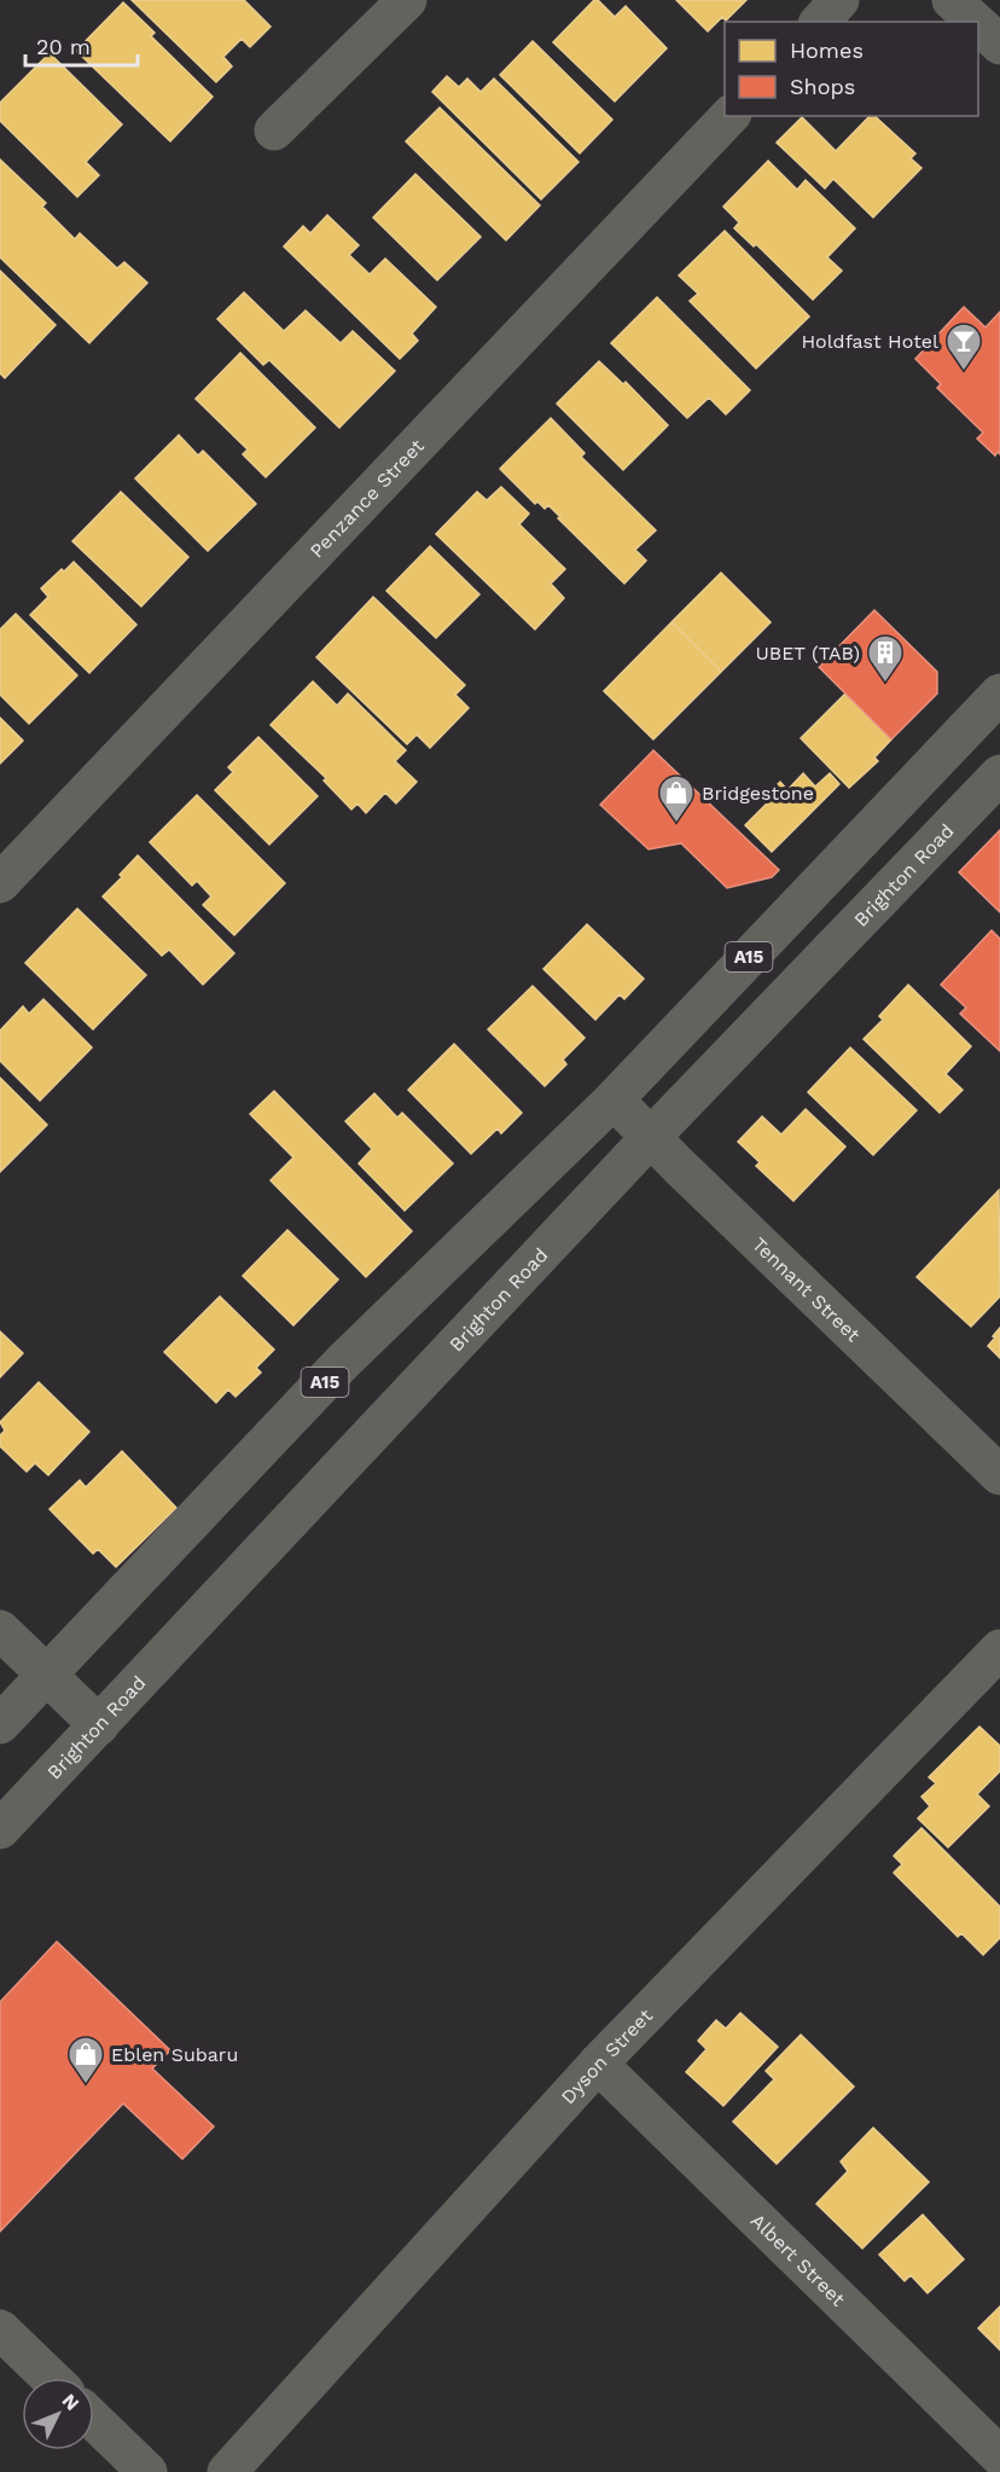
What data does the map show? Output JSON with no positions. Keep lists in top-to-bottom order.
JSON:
{
  "streets": {
    "main road": ["Brighton Road", "A15"],
    "street": [
      "Penzance Street",
      "Tennant Street",
      "Dyson Street",
      "Albert Street"
    ]
  },
  "crossings": [
    ["Brighton Road", "Tennant Street"],
    ["A15", "Tennant Street"],
    ["Dyson Street", "Albert Street"]
  ],
  "places": {
    "bar": ["Holdfast Hotel"],
    "building": ["UBET (TAB)"],
    "shop": ["Bridgestone", "Eblen Subaru"]
  },
  "legend": ["Homes", "Shops"],
  "scale_bar": "20 m",
  "north": "top right"
}
